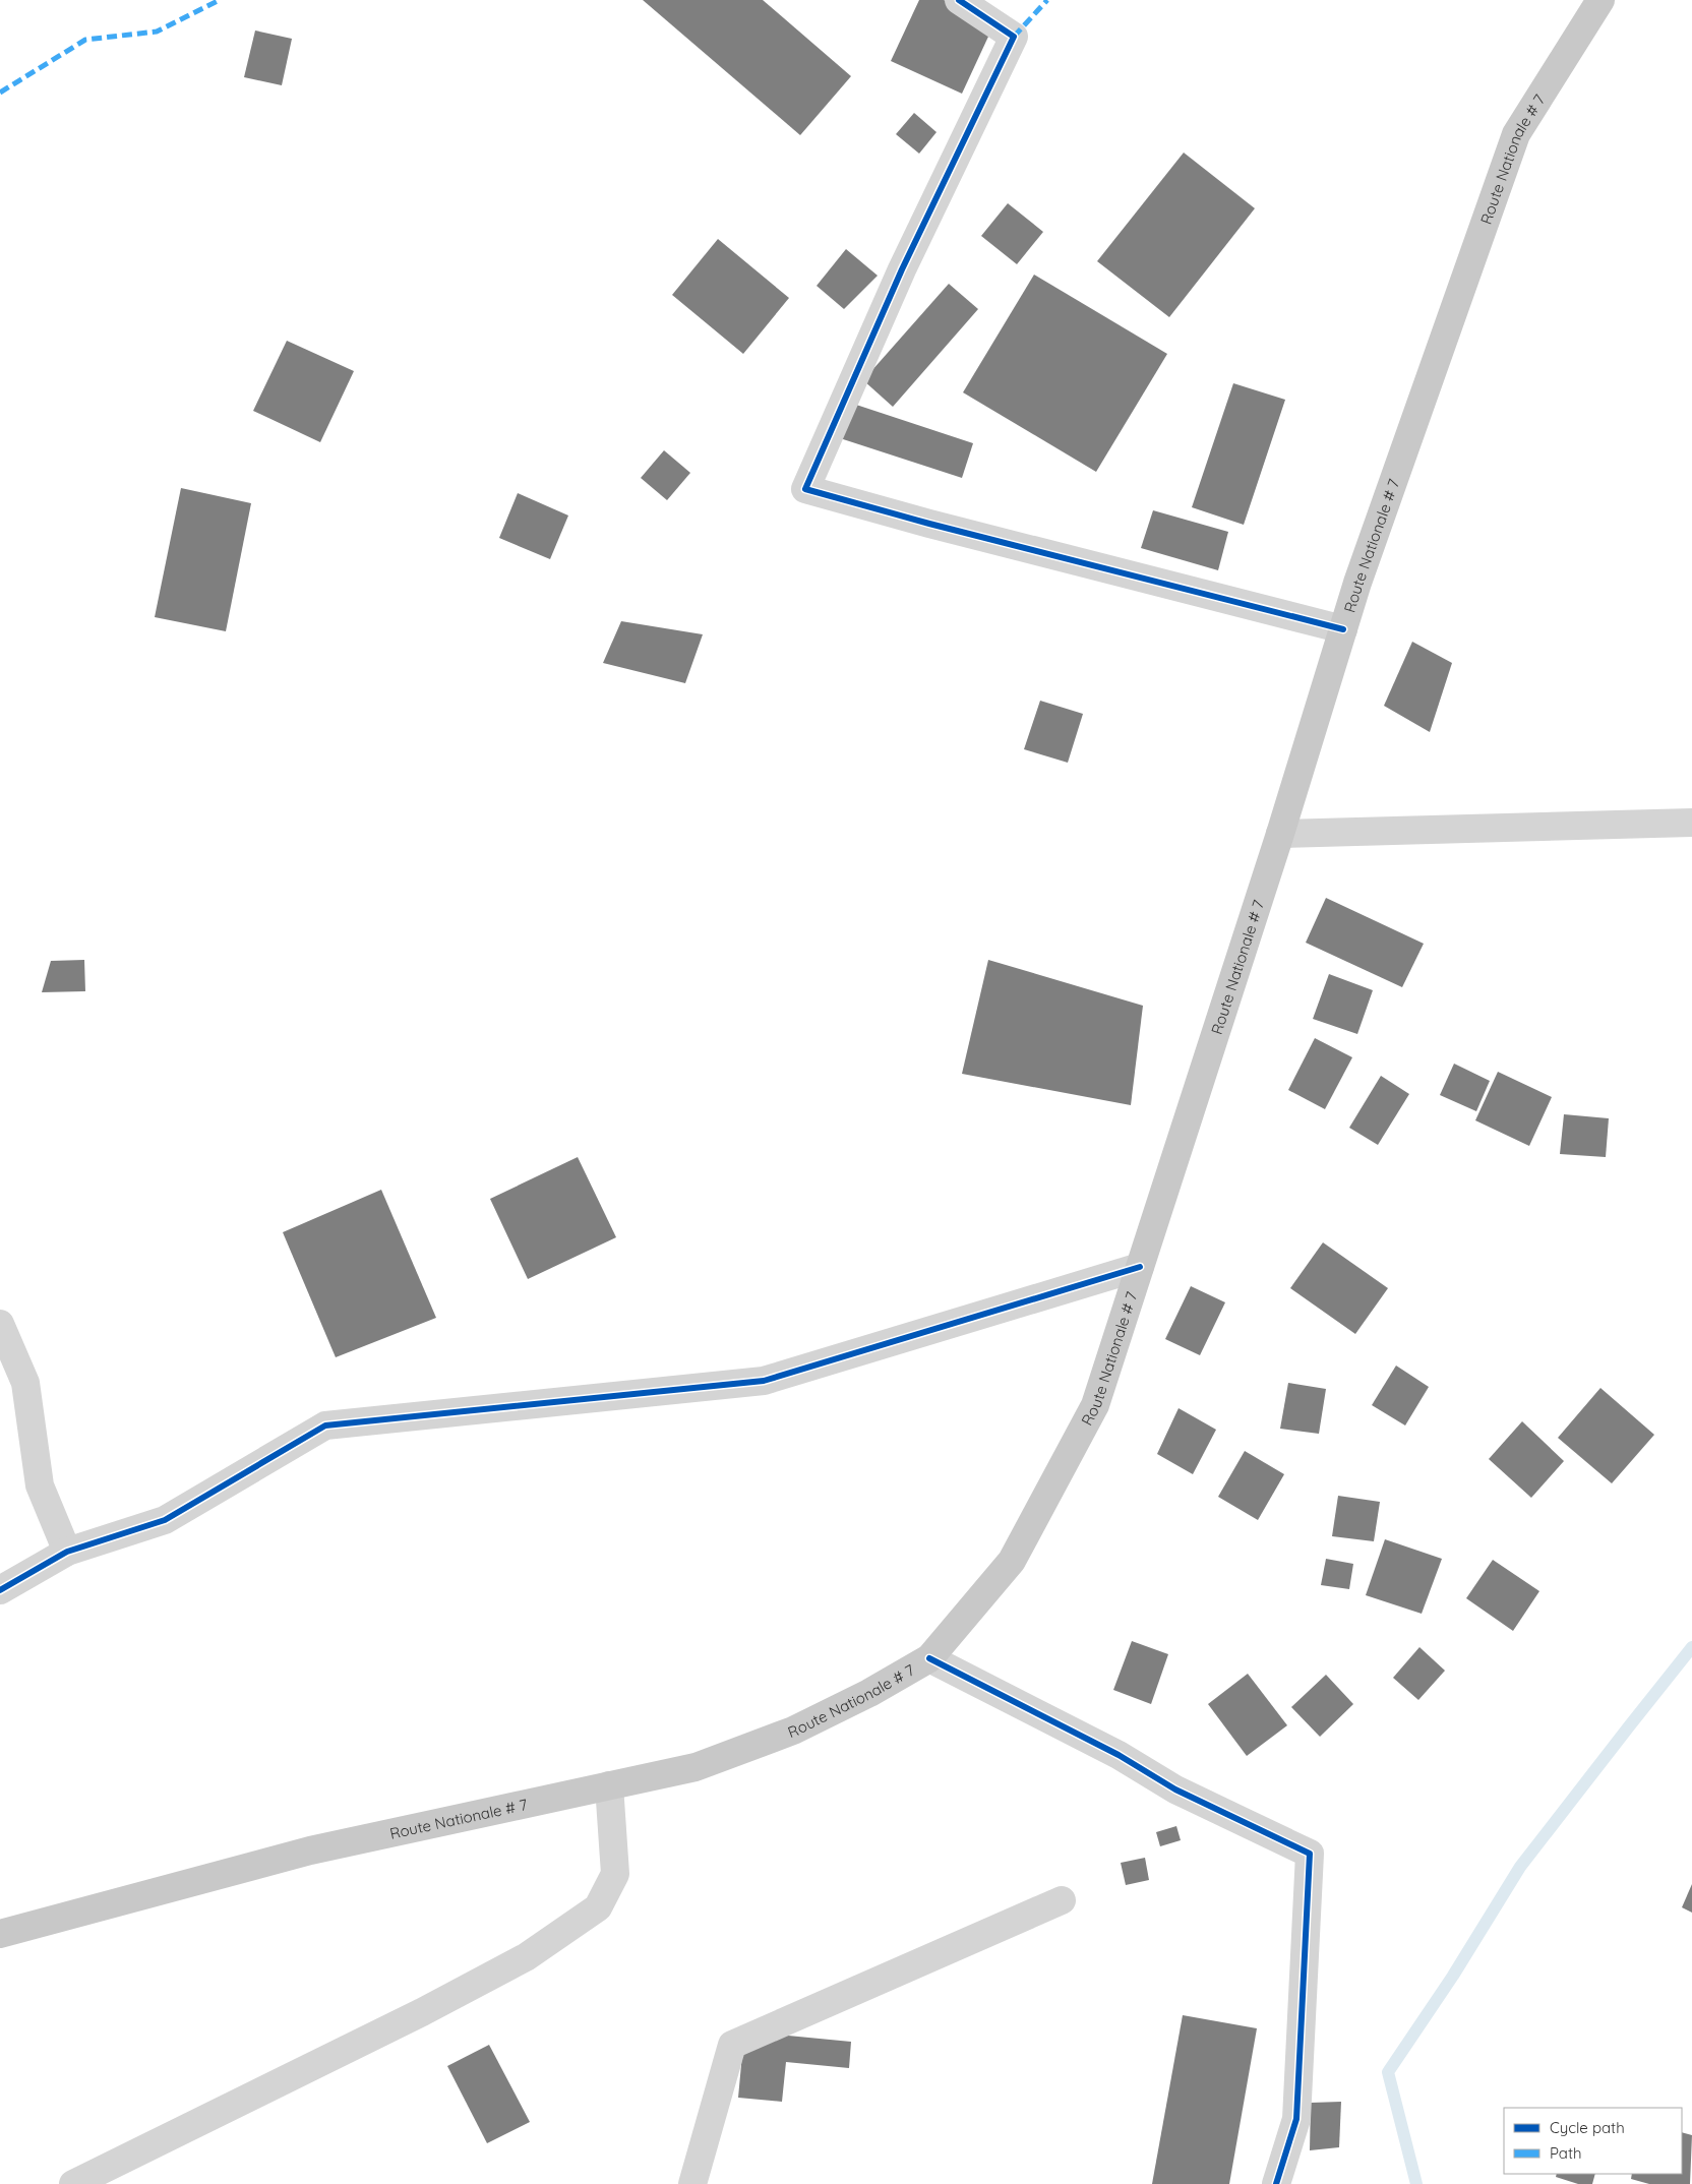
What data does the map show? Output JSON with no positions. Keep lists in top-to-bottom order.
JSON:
{
  "streets": {
    "main road": ["Route Nationale # 7"]
  },
  "legend": ["Cycle path", "Path"]
}
